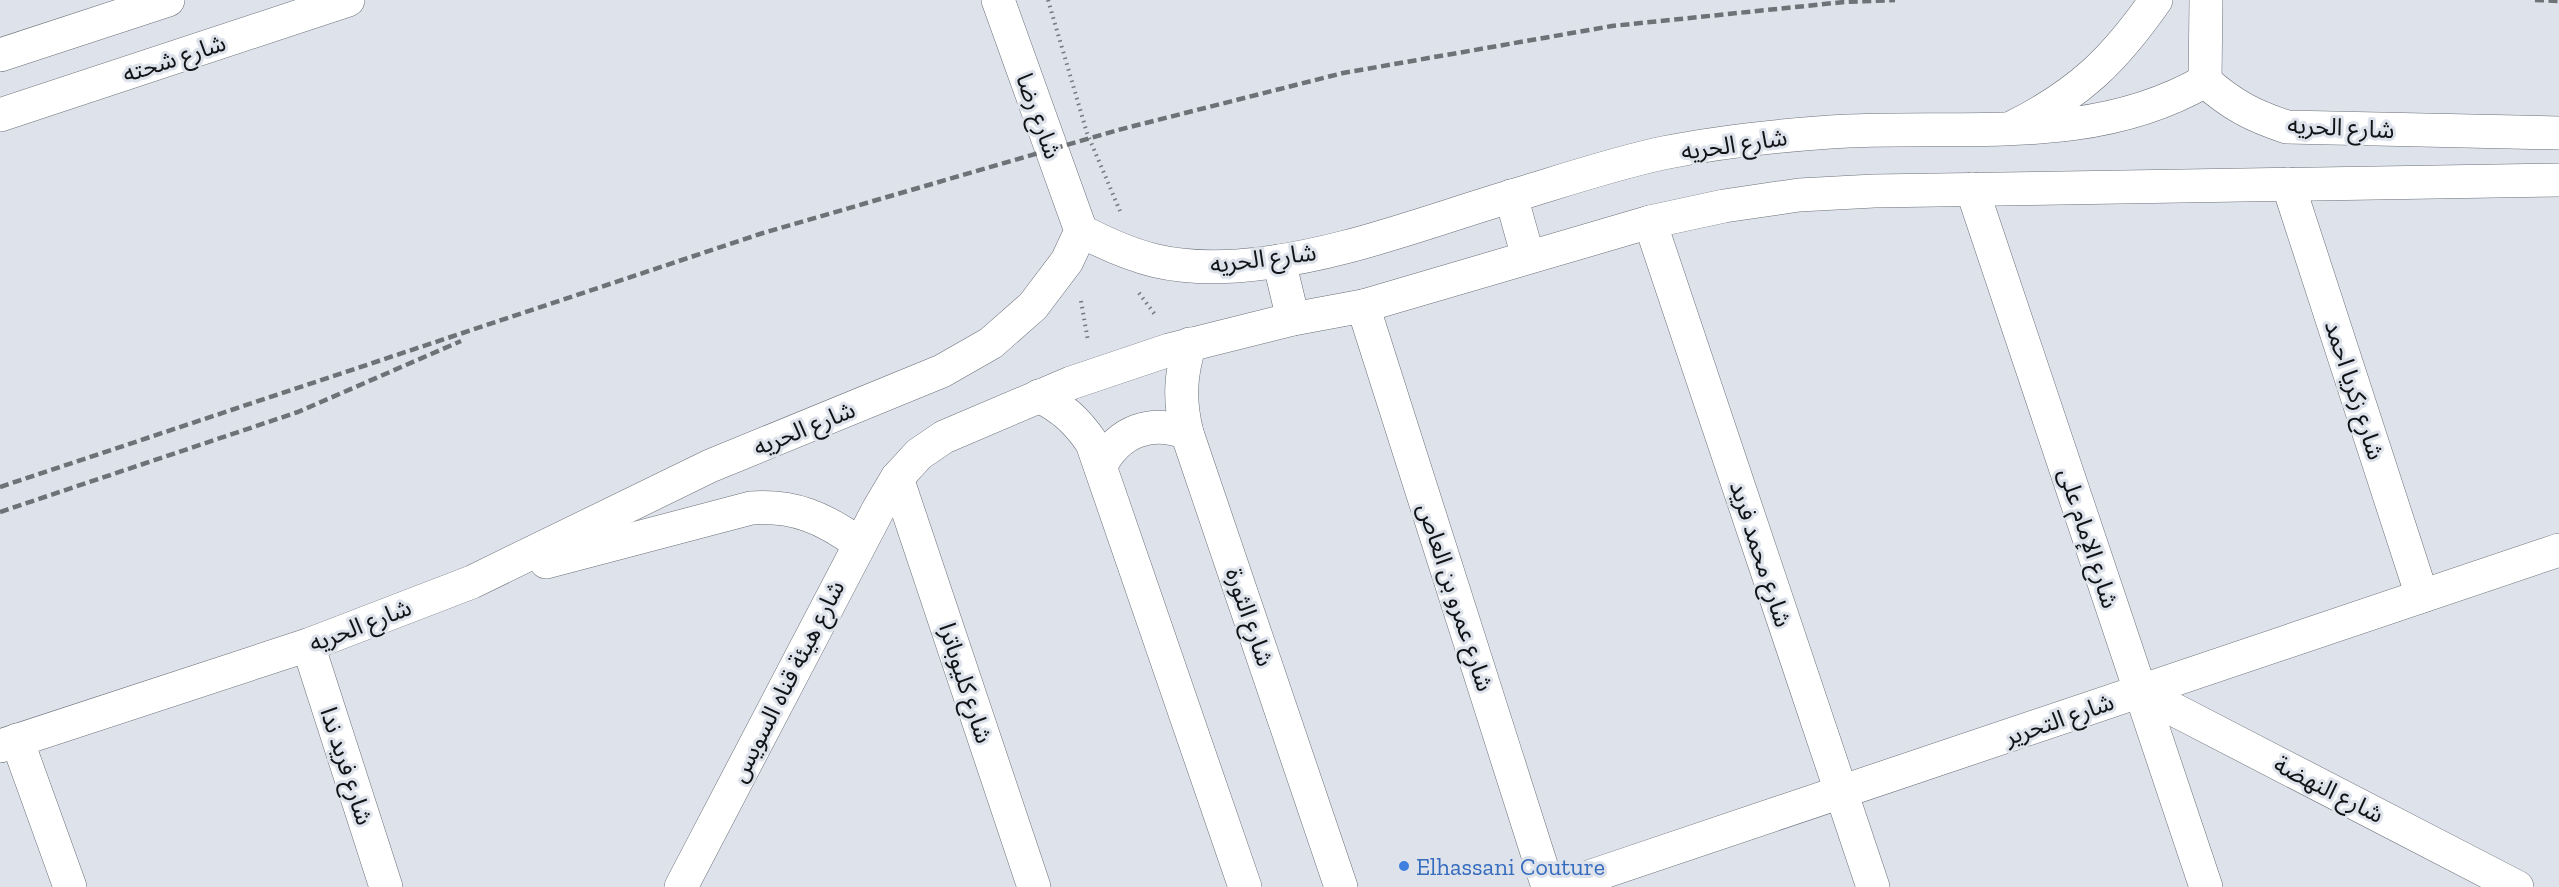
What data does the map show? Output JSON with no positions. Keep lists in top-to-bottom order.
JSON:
{
  "streets": {
    "main road": [
      "شارع شحته",
      "شارع رضا",
      "شارع الحريه",
      "شارع زكريا احمد",
      "شارع الإمام على",
      "شارع محمد فريد",
      "شارع عمرو بن العاص",
      "شارع الثورة",
      "شارع هيئة قناه السويس",
      "شارع كليوباترا",
      "شارع التحرير",
      "شارع فريد ندا",
      "شارع النهضة"
    ]
  },
  "crossings": [
    ["شارع رضا", "شارع الحريه"],
    ["شارع الحريه", "شارع فريد ندا"],
    ["شارع زكريا احمد", "شارع التحرير"],
    ["شارع الإمام على", "شارع التحرير"],
    ["شارع الإمام على", "شارع النهضة"],
    ["شارع محمد فريد", "شارع التحرير"],
    ["شارع هيئة قناه السويس", "شارع كليوباترا"],
    ["شارع التحرير", "شارع النهضة"]
  ],
  "places": ["Elhassani Couture"]
}
